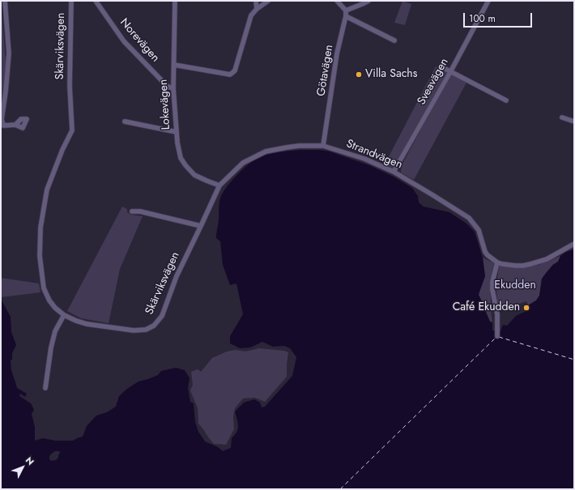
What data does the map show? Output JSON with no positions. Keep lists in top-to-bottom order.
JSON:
{
  "streets": {
    "street": [
      "Norevägen",
      "Skärviksvägen",
      "Götavägen",
      "Sveavägen",
      "Lokevägen",
      "Strandvägen"
    ]
  },
  "crossings": [
    ["Norevägen", "Lokevägen"],
    ["Skärviksvägen", "Lokevägen"],
    ["Skärviksvägen", "Strandvägen"],
    ["Götavägen", "Strandvägen"],
    ["Sveavägen", "Strandvägen"],
    ["Lokevägen", "Strandvägen"]
  ],
  "parks": ["Ekudden"],
  "places": ["Villa Sachs", "Café Ekudden"],
  "scale_bar": "100 m",
  "north": "top right"
}
